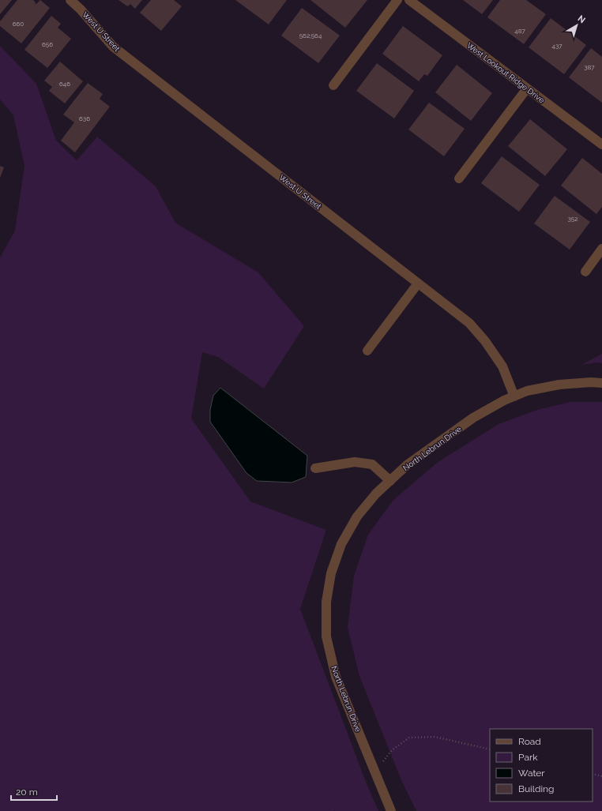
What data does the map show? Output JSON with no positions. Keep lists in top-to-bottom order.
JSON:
{
  "streets": {
    "street": ["West U Street", "West Lookout Ridge Drive", "North Lebrun Drive"]
  },
  "crossings": [
    ["West U Street", "North Lebrun Drive"]
  ],
  "house_numbers": [
    "660",
    "487",
    "562;564",
    "656",
    "437",
    "387",
    "646",
    "636",
    "352"
  ],
  "legend": [
    "Road",
    "Park",
    "Water",
    "Building"
  ],
  "scale_bar": "20 m",
  "north": "top right"
}
